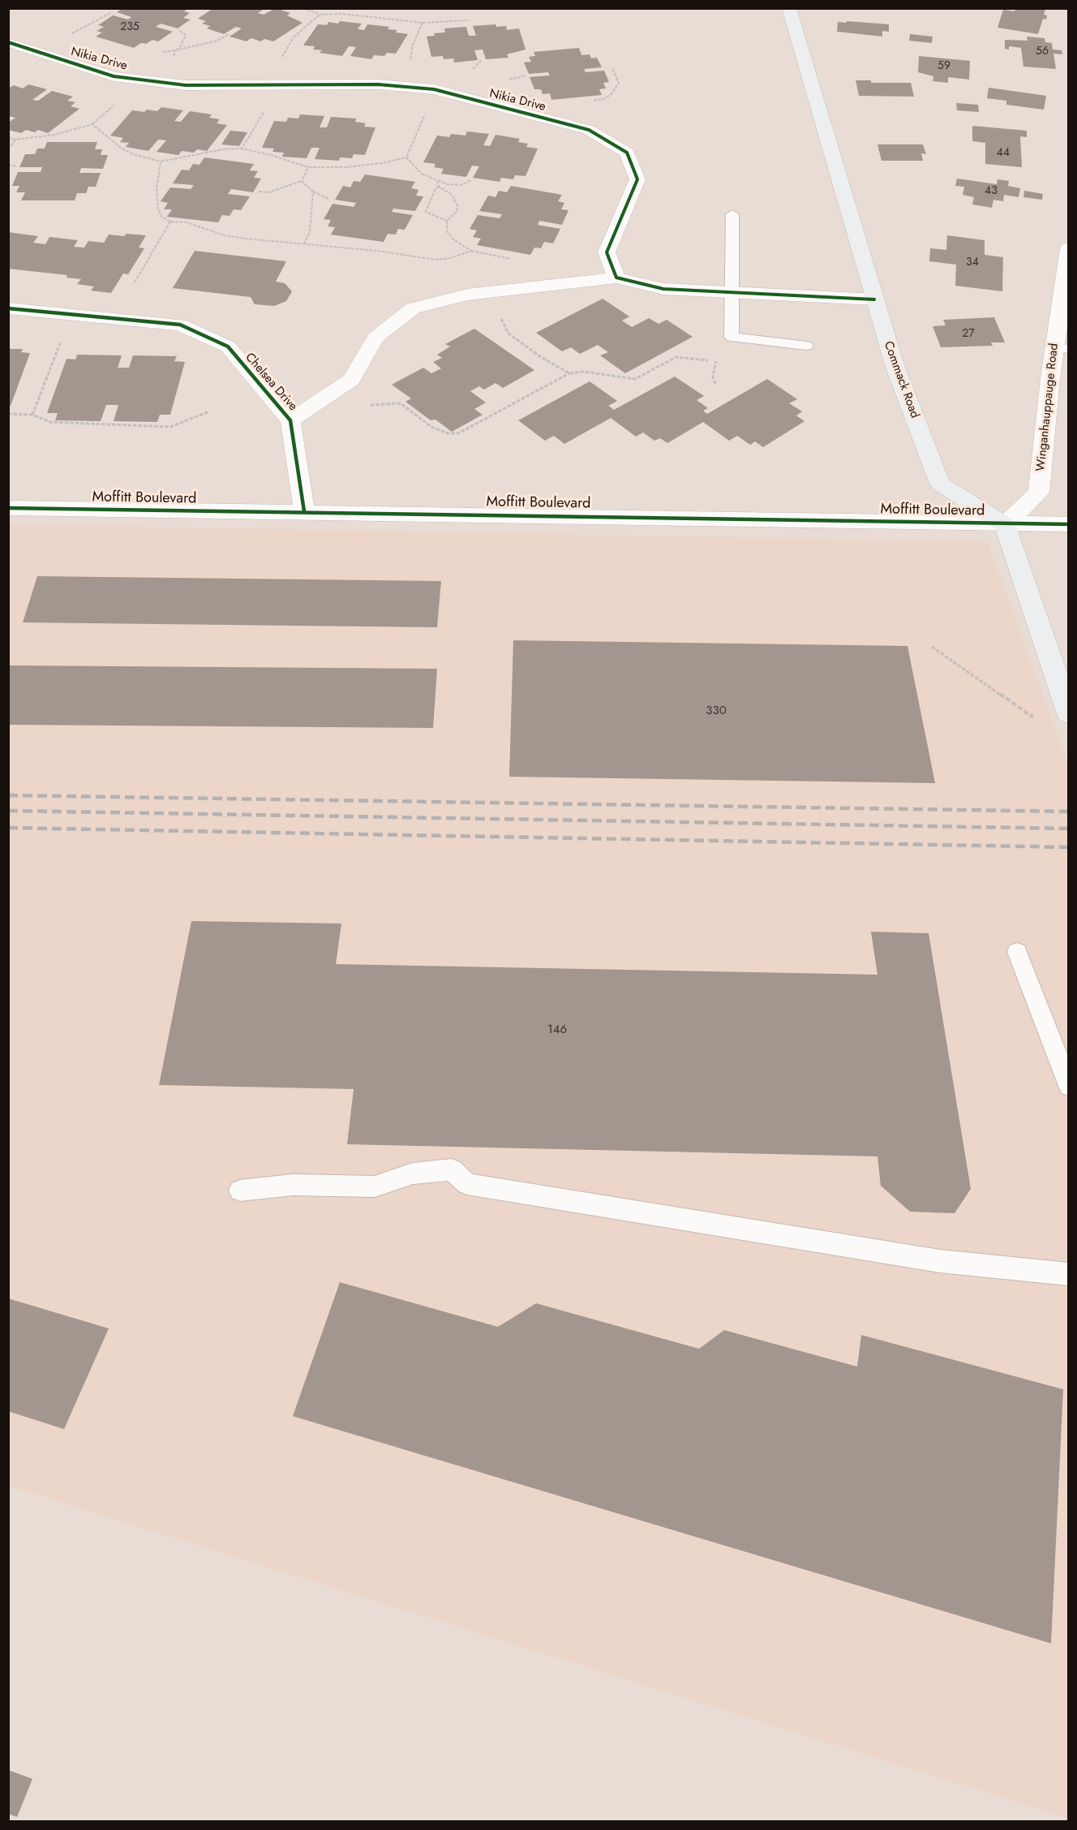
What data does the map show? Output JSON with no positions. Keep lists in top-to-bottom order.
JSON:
{
  "streets": {
    "street": [
      "Nikia Drive",
      "Commack Road",
      "Chelsea Drive",
      "Winganhauppauge Road",
      "Moffitt Boulevard"
    ]
  },
  "crossings": [
    ["Nikia Drive", "Chelsea Drive"],
    ["Commack Road", "Winganhauppauge Road"],
    ["Commack Road", "Moffitt Boulevard"],
    ["Chelsea Drive", "Moffitt Boulevard"],
    ["Winganhauppauge Road", "Moffitt Boulevard"]
  ],
  "house_numbers": [
    "235",
    "56",
    "59",
    "44",
    "43",
    "34",
    "27",
    "330",
    "146"
  ]
}
